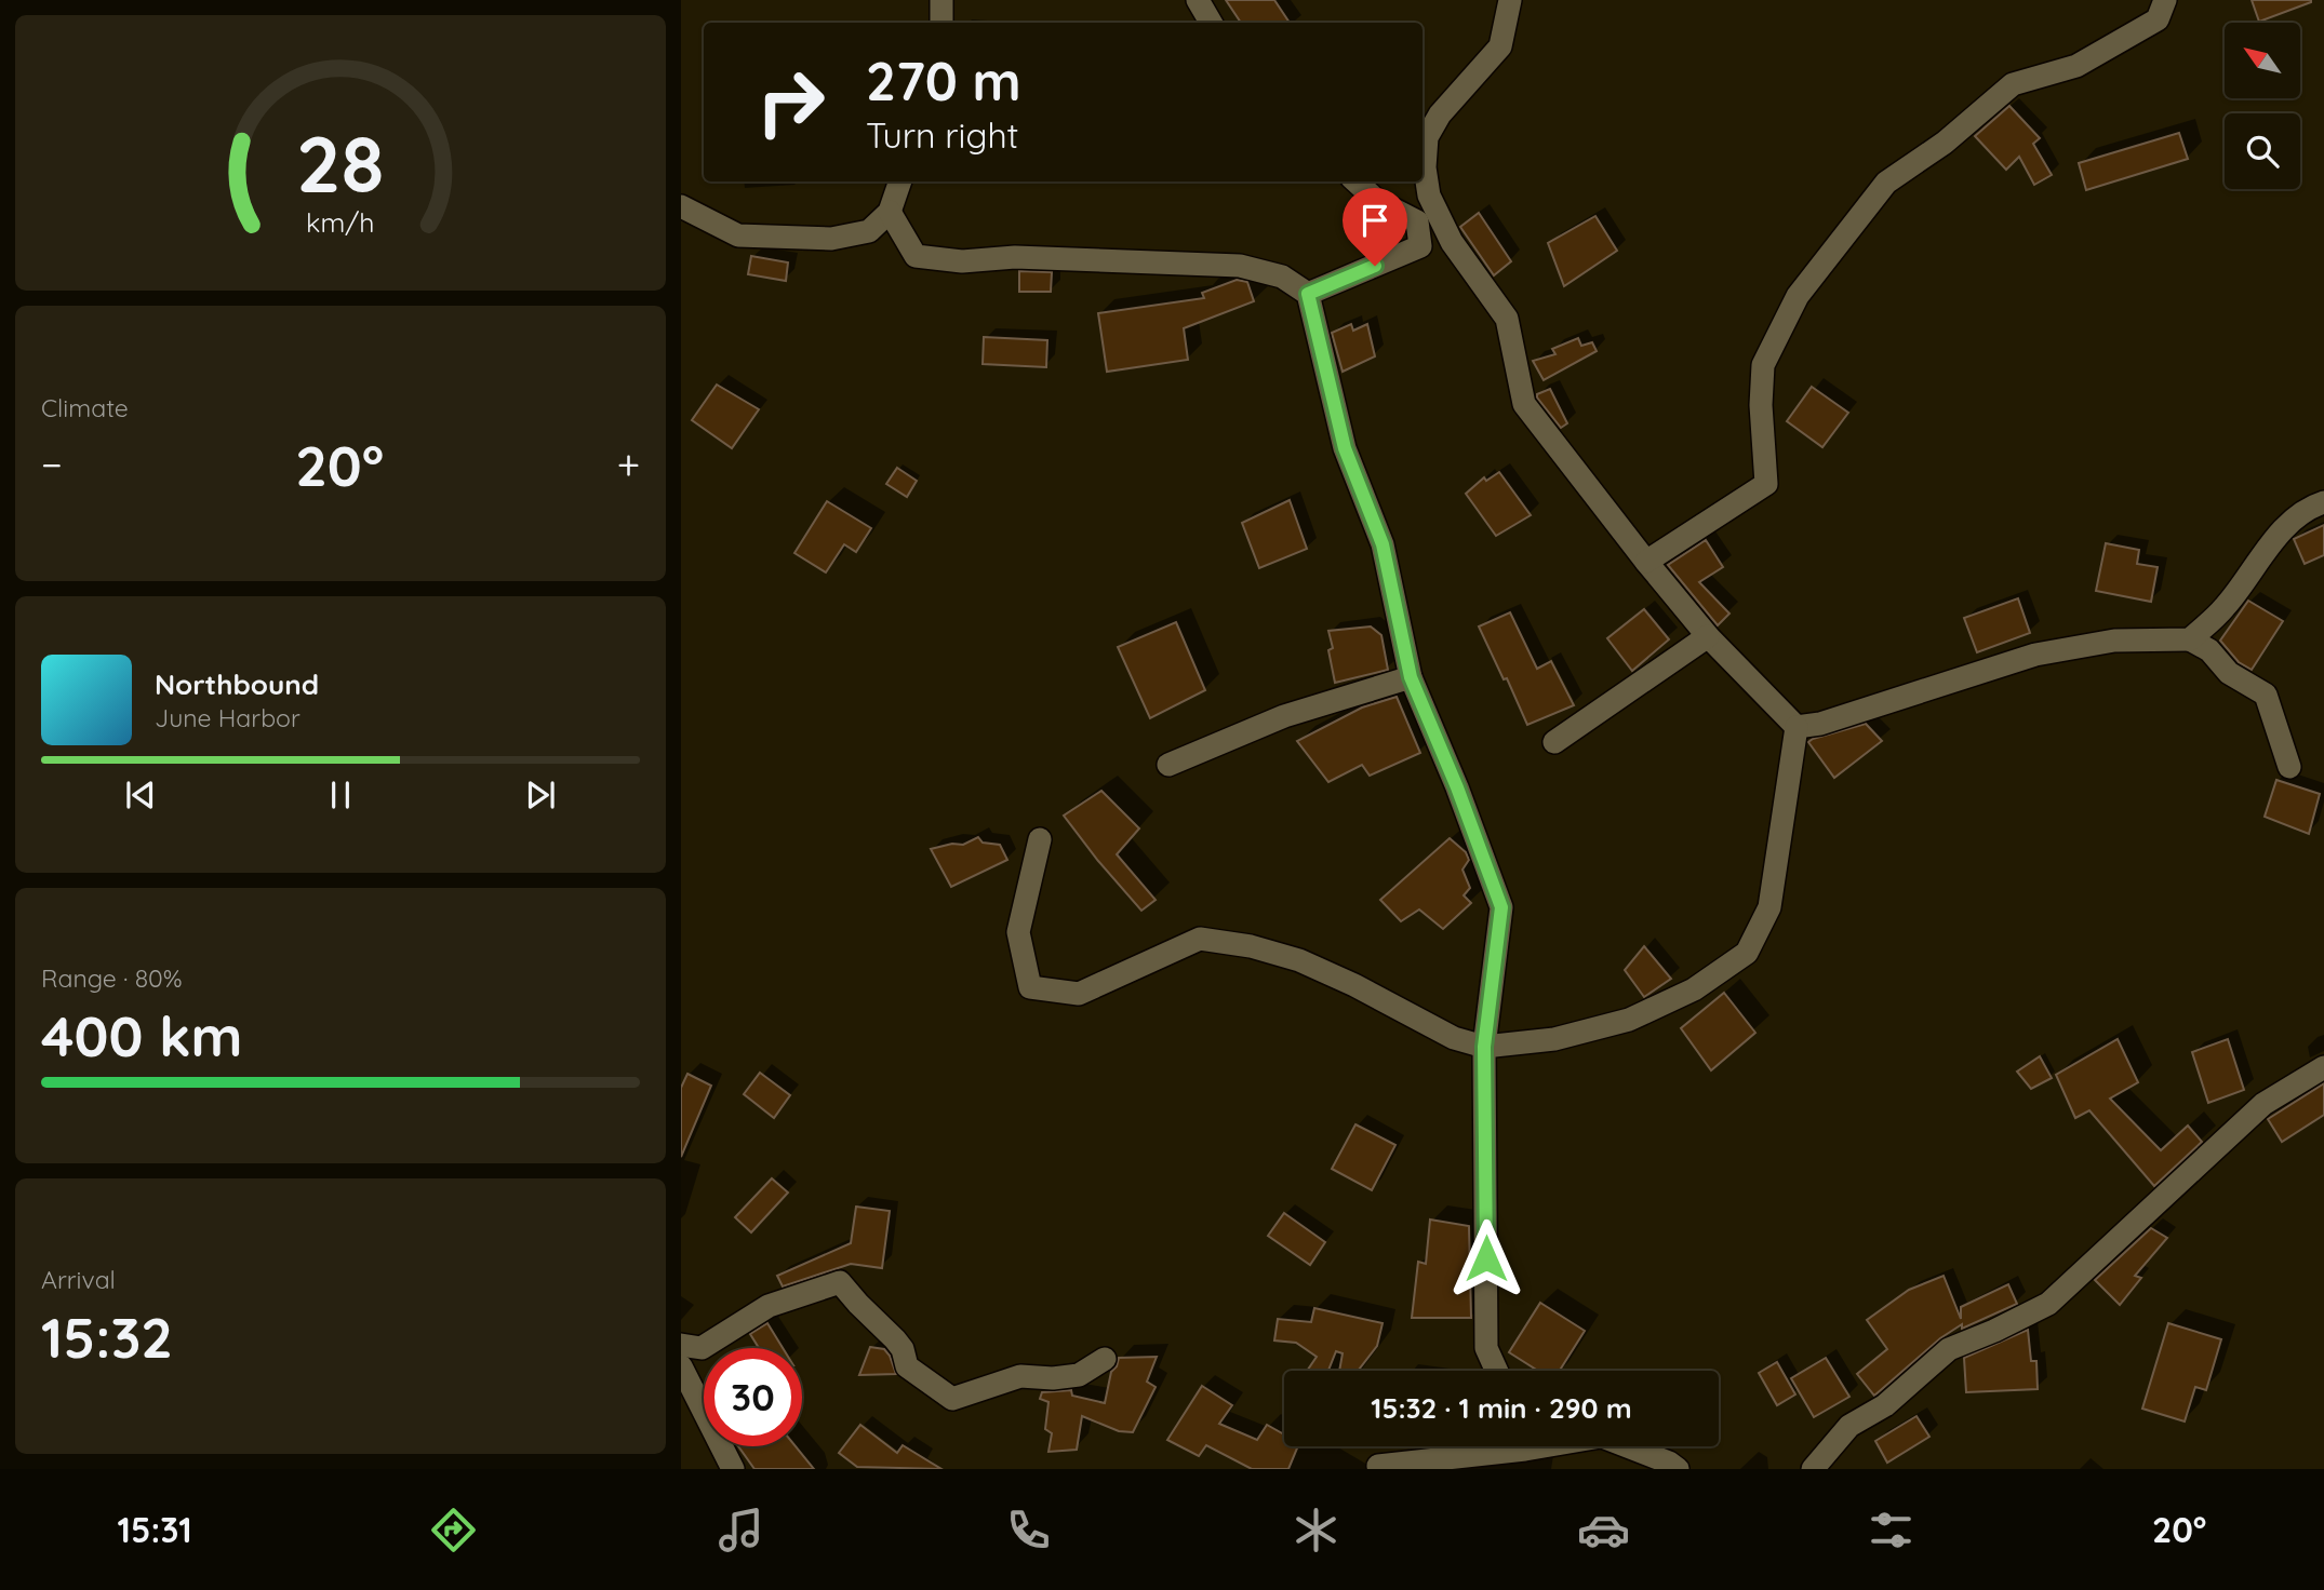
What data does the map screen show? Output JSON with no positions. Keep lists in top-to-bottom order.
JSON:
{
  "north": "top left",
  "page": {
    "turn": ["270 m", "Turn right"],
    "tile": [
      "Climate",
      ["Range · 80%", "400 km"],
      ["Arrival", "15:32"]
    ],
    "heat": ["−", "20°", "+"],
    "song": ["Northbound", "June Harbor"],
    "limit": "30",
    "trip": "15:32 · 1 min · 290 m",
    "tabs": ["15:31", "20°"],
    "gauge": ["28", "km/h"]
  }
}
